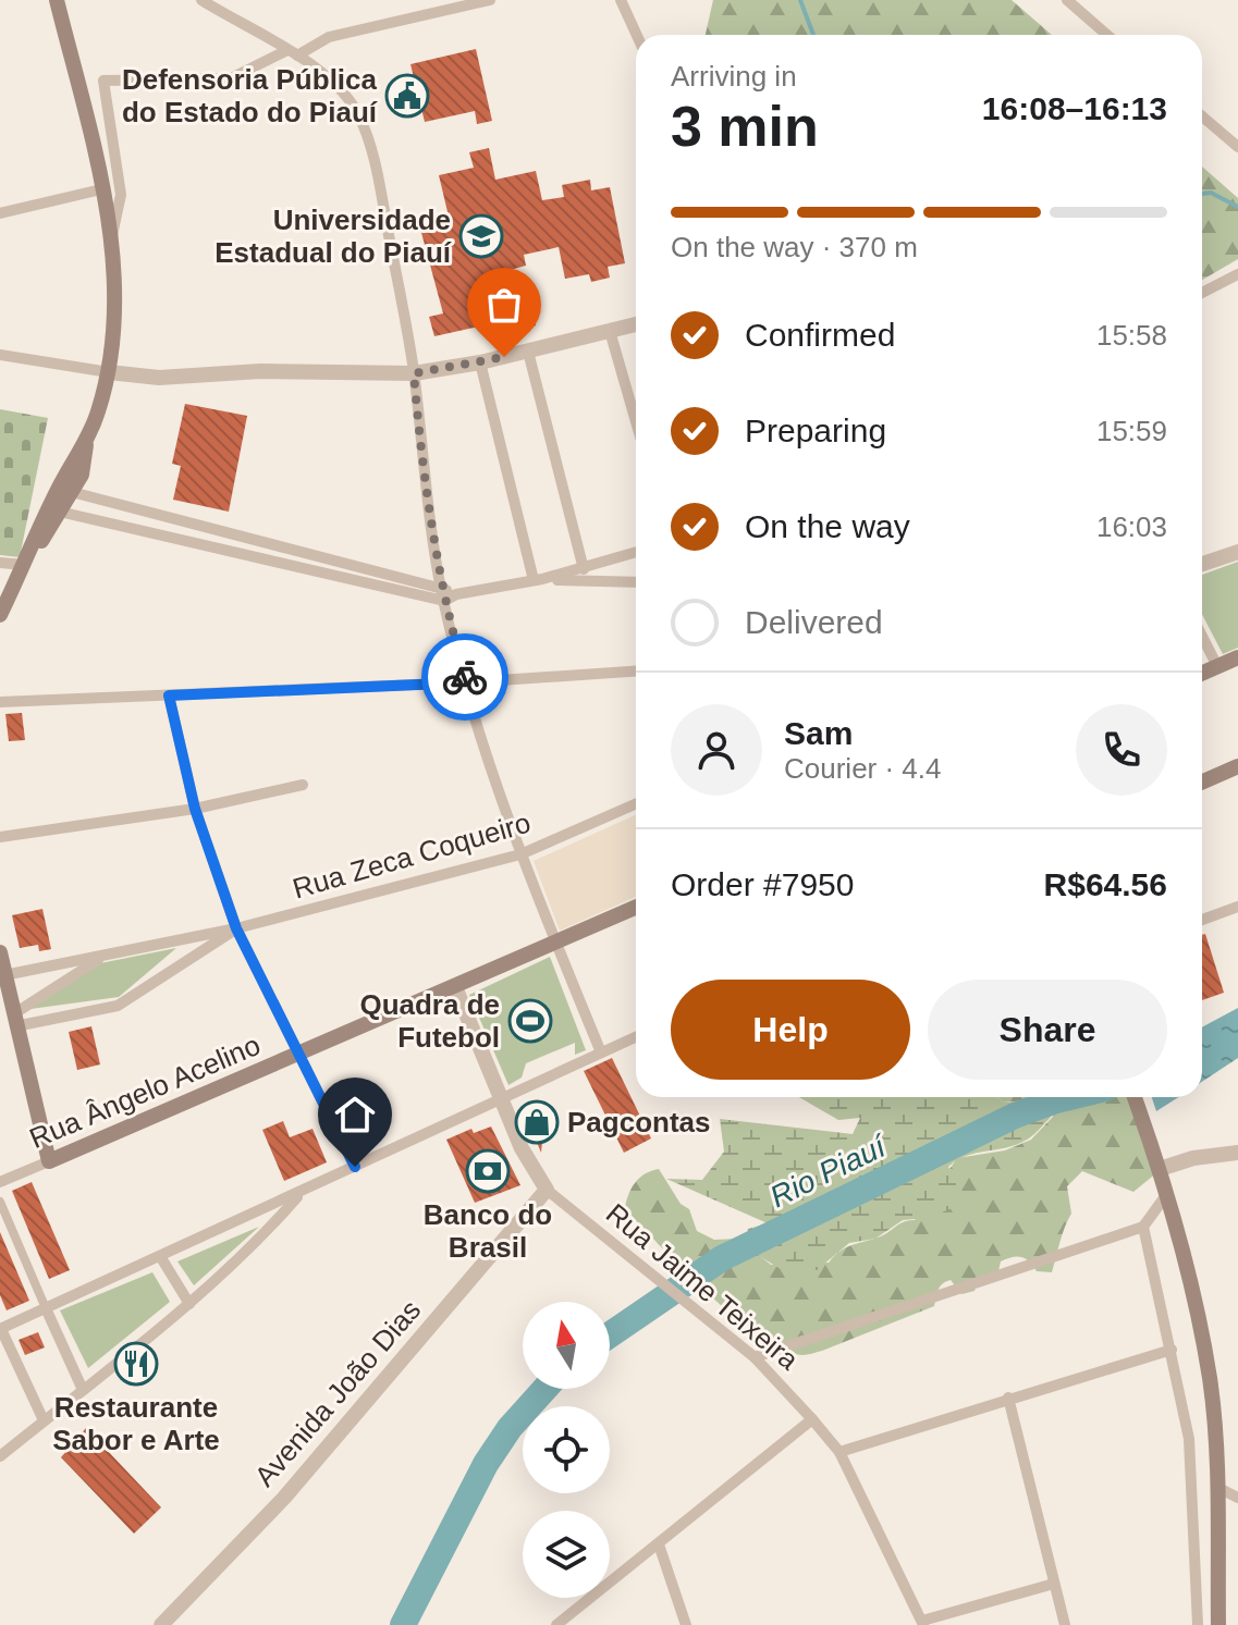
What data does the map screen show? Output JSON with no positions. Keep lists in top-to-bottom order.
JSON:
{
  "streets": {
    "main road": ["Rua Ângelo Acelino"],
    "street": ["Rua Zeca Coqueiro", "Rua Jaime Teixeira", "Avenida João Dias"]
  },
  "crossings": [
    ["Rua Ângelo Acelino", "Rua Jaime Teixeira"],
    ["Rua Jaime Teixeira", "Avenida João Dias"]
  ],
  "water": ["Rio Piauí"],
  "places": {
    "public building": ["Defensoria Pública do Estado do Piauí"],
    "school or university": ["Universidade Estadual do Piauí"],
    "sports": ["Quadra de Futebol"],
    "shop": ["Pagcontas"],
    "bank": ["Banco do Brasil"],
    "restaurant": ["Restaurante Sabor e Arte"]
  },
  "north": "top",
  "page": {
    "heading": ["3 min", "Arriving in", "16:08–16:13"],
    "panel": [
      "Sam",
      "Courier · 4.4",
      "Order #7950",
      "R$64.56"
    ],
    "bar": "On the way · 370 m",
    "list": [
      ["Confirmed", "15:58"],
      ["Preparing", "15:59"],
      ["On the way", "16:03"],
      "Delivered"
    ],
    "buttons": ["Help", "Share"]
  }
}
